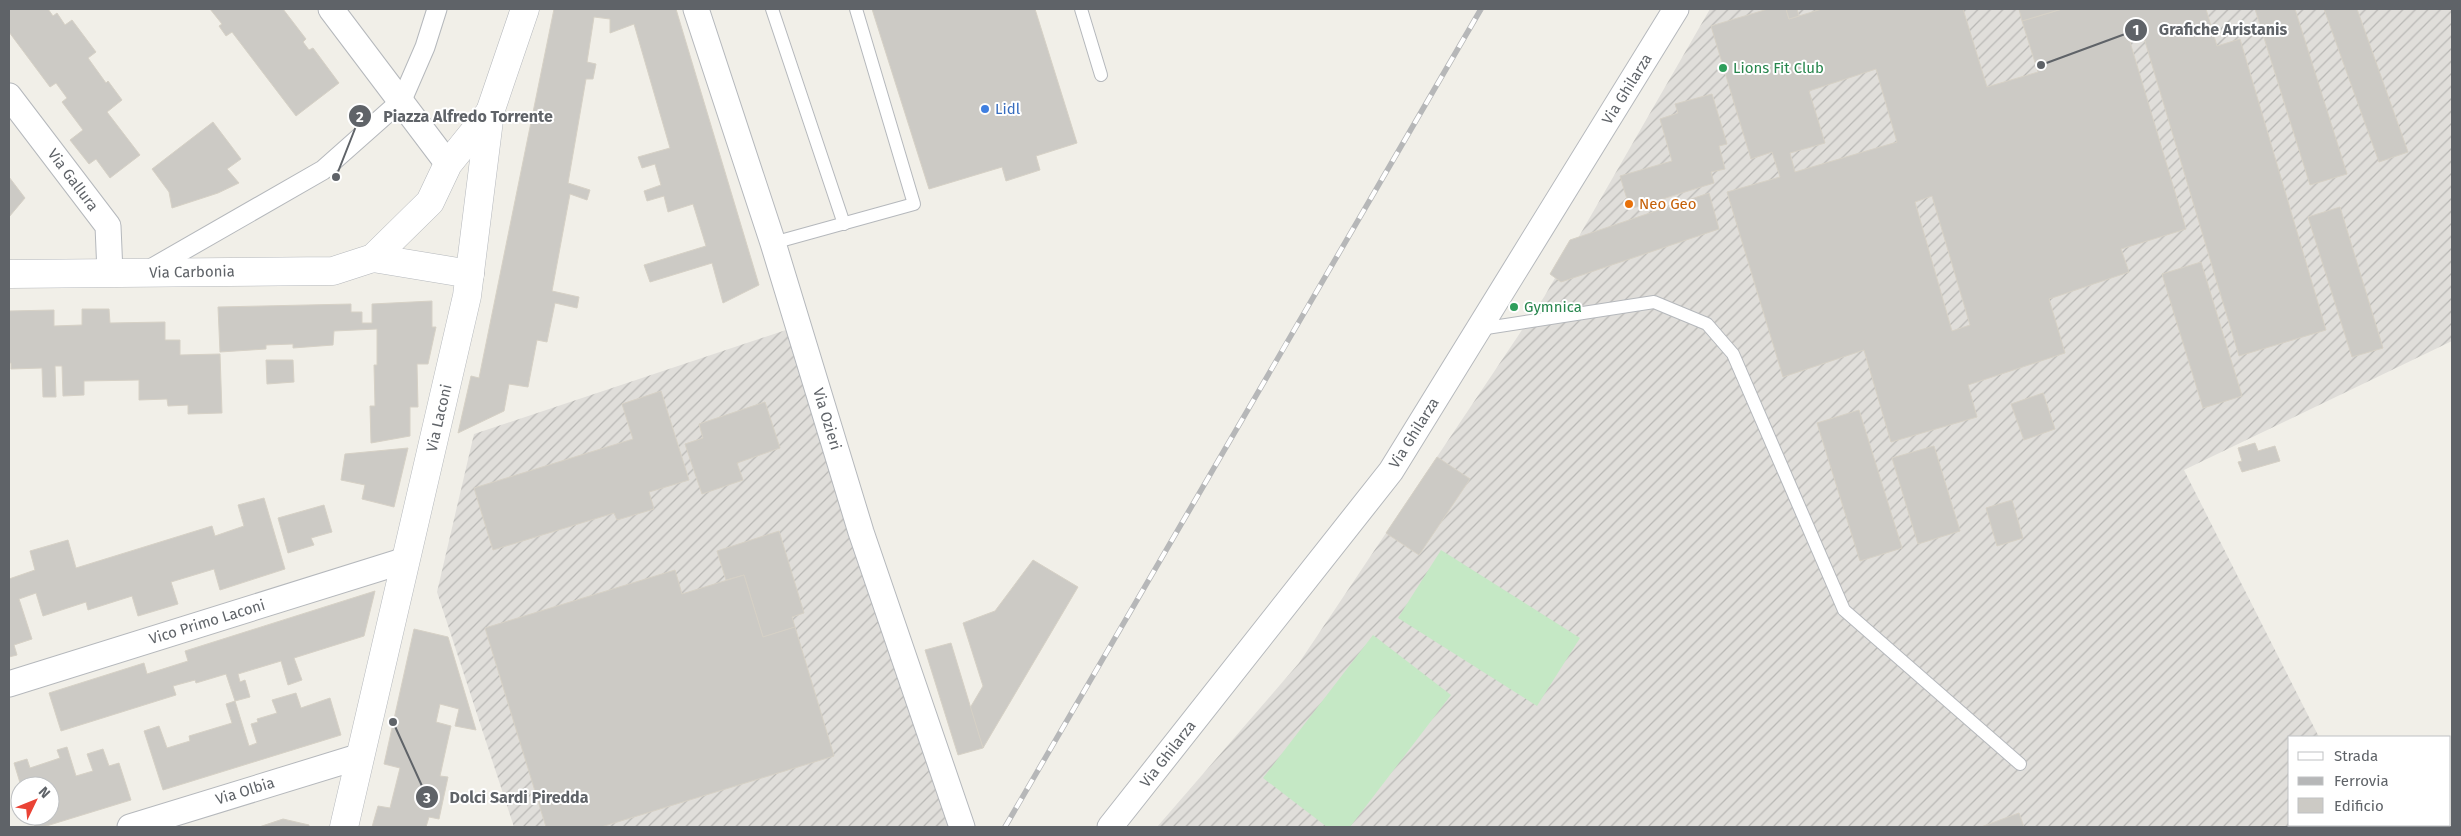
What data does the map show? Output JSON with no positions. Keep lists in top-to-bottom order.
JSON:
{
  "streets": {
    "street": [
      "Via Ghilarza",
      "Via Gallura",
      "Via Carbonia",
      "Via Laconi",
      "Via Ozieri",
      "Vico Primo Laconi",
      "Via Olbia"
    ]
  },
  "crossings": [
    ["Via Gallura", "Via Carbonia"],
    ["Via Carbonia", "Via Laconi"],
    ["Via Laconi", "Vico Primo Laconi"],
    ["Via Laconi", "Via Olbia"]
  ],
  "places": [
    "Grafiche Aristanis",
    "Lions Fit Club",
    "Lidl",
    "Piazza Alfredo Torrente",
    "Neo Geo",
    "Gymnica",
    "Dolci Sardi Piredda"
  ],
  "legend": ["Strada", "Ferrovia", "Edificio"],
  "north": "top right"
}
